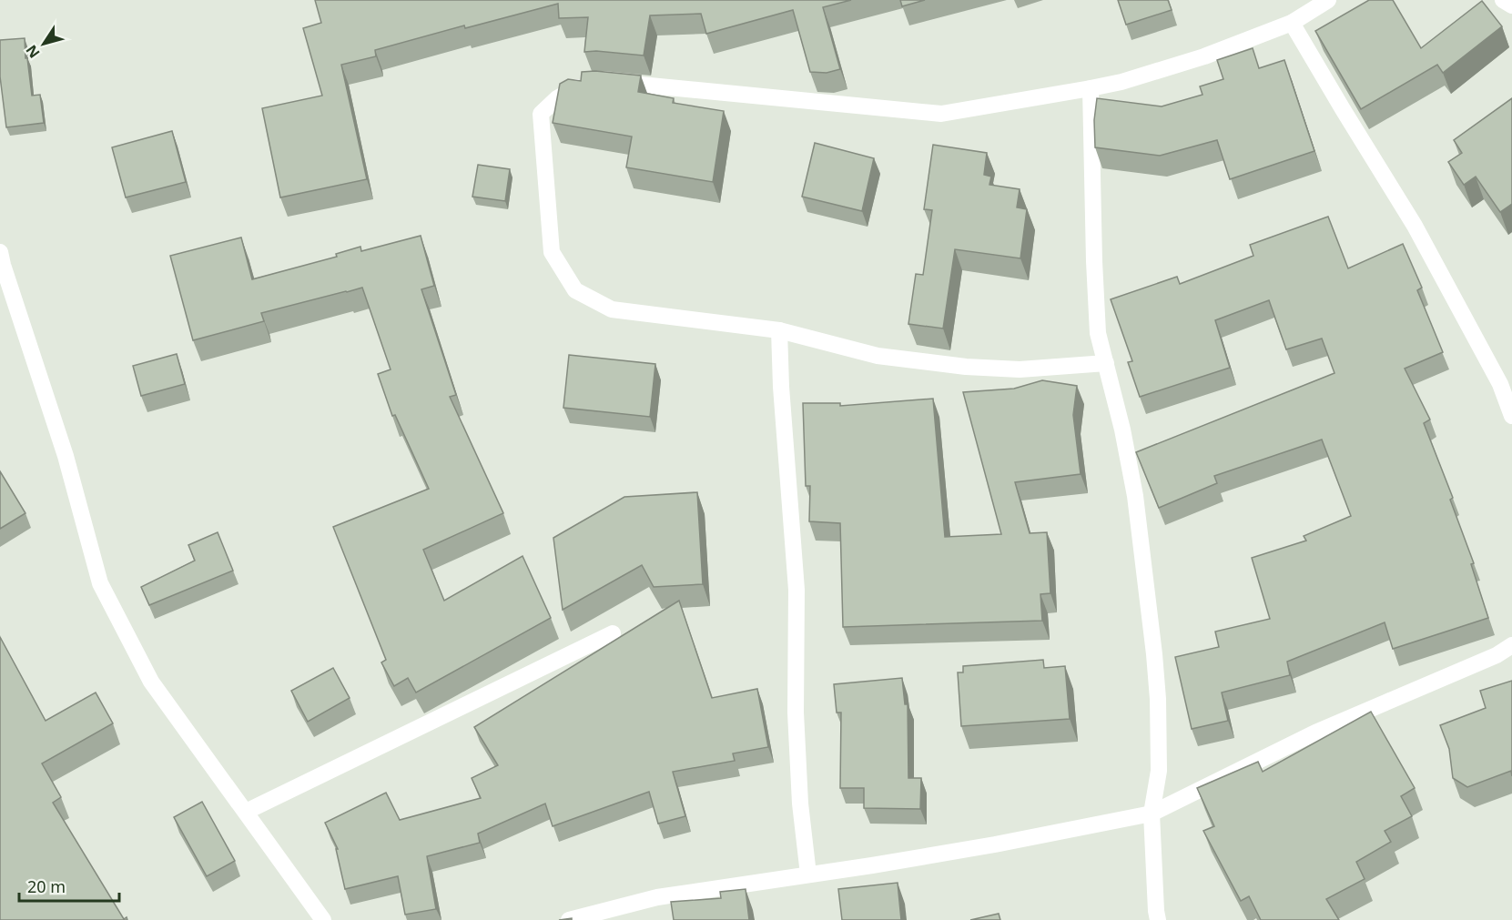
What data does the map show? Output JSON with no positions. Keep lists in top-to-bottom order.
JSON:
{
  "scale_bar": "20 m",
  "north": "bottom left"
}
